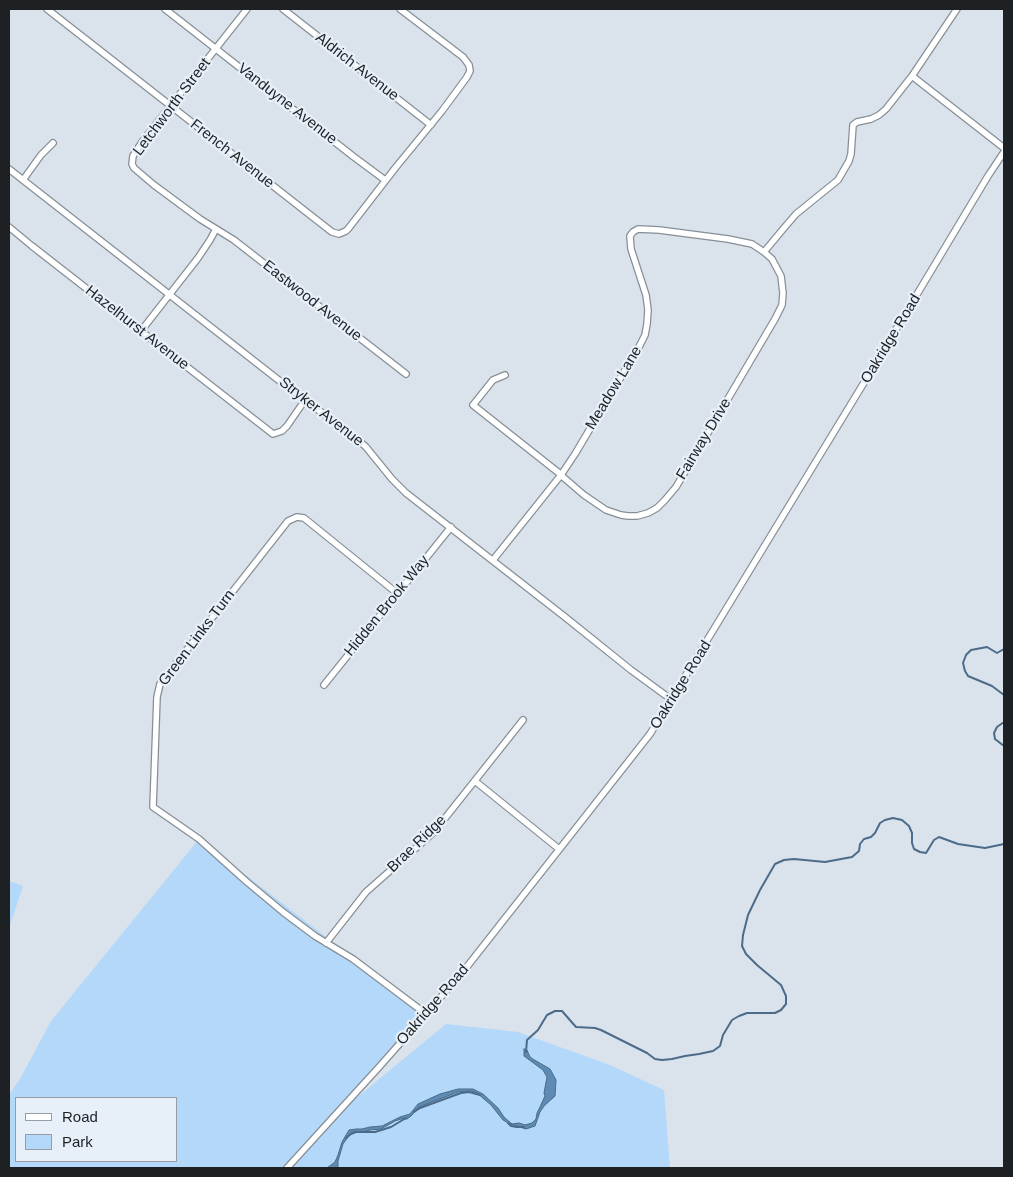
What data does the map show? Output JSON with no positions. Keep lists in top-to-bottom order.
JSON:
{
  "streets": {
    "street": [
      "Aldrich Avenue",
      "Vanduyne Avenue",
      "Letchworth Street",
      "French Avenue",
      "Eastwood Avenue",
      "Hazelhurst Avenue",
      "Oakridge Road",
      "Meadow Lane",
      "Stryker Avenue",
      "Fairway Drive",
      "Hidden Brook Way",
      "Green Links Turn",
      "Brae Ridge"
    ]
  },
  "crossings": [
    ["Vanduyne Avenue", "Letchworth Street"],
    ["Vanduyne Avenue", "French Avenue"],
    ["Letchworth Street", "French Avenue"],
    ["Letchworth Street", "Eastwood Avenue"],
    ["Hazelhurst Avenue", "Stryker Avenue"],
    ["Oakridge Road", "Stryker Avenue"],
    ["Oakridge Road", "Green Links Turn"],
    ["Meadow Lane", "Stryker Avenue"],
    ["Meadow Lane", "Fairway Drive"],
    ["Stryker Avenue", "Hidden Brook Way"],
    ["Hidden Brook Way", "Green Links Turn"],
    ["Green Links Turn", "Brae Ridge"]
  ],
  "legend": ["Road", "Park"]
}
